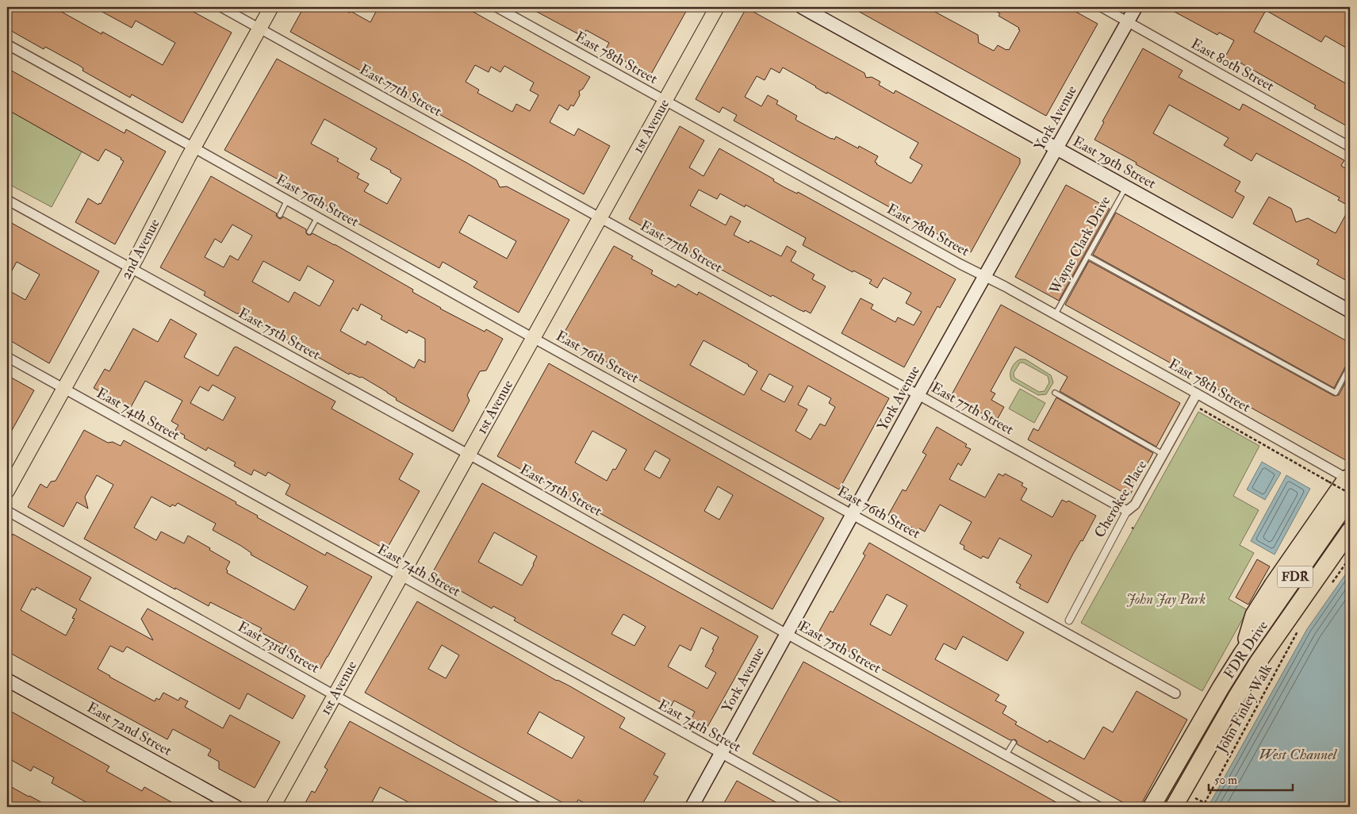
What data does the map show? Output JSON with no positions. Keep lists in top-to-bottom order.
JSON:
{
  "streets": {
    "highway": ["FDR", "FDR Drive"],
    "main road": [
      "York Avenue",
      "1st Avenue",
      "East 79th Street",
      "2nd Avenue",
      "East 72nd Street"
    ],
    "street": [
      "East 78th Street",
      "East 80th Street",
      "East 77th Street",
      "East 76th Street",
      "East 75th Street",
      "East 74th Street",
      "Cherokee Place",
      "East 73rd Street"
    ],
    "lane": ["Wayne Clark Drive"],
    "path": ["John Finley Walk"]
  },
  "crossings": [
    ["East 78th Street", "York Avenue"],
    ["East 78th Street", "1st Avenue"],
    ["East 78th Street", "Wayne Clark Drive"],
    ["East 78th Street", "Cherokee Place"],
    ["East 80th Street", "York Avenue"],
    ["East 77th Street", "York Avenue"],
    ["East 77th Street", "1st Avenue"],
    ["East 77th Street", "2nd Avenue"],
    ["East 77th Street", "Cherokee Place"],
    ["York Avenue", "East 79th Street"],
    ["York Avenue", "East 76th Street"],
    ["York Avenue", "East 75th Street"],
    ["York Avenue", "East 74th Street"],
    ["1st Avenue", "East 76th Street"],
    ["1st Avenue", "East 75th Street"],
    ["1st Avenue", "East 74th Street"],
    ["1st Avenue", "East 73rd Street"],
    ["East 79th Street", "Wayne Clark Drive"],
    ["East 76th Street", "2nd Avenue"],
    ["2nd Avenue", "East 75th Street"],
    ["2nd Avenue", "East 74th Street"]
  ],
  "water": ["West Channel"],
  "parks": ["John Jay Park"],
  "scale_bar": "50 m"
}
